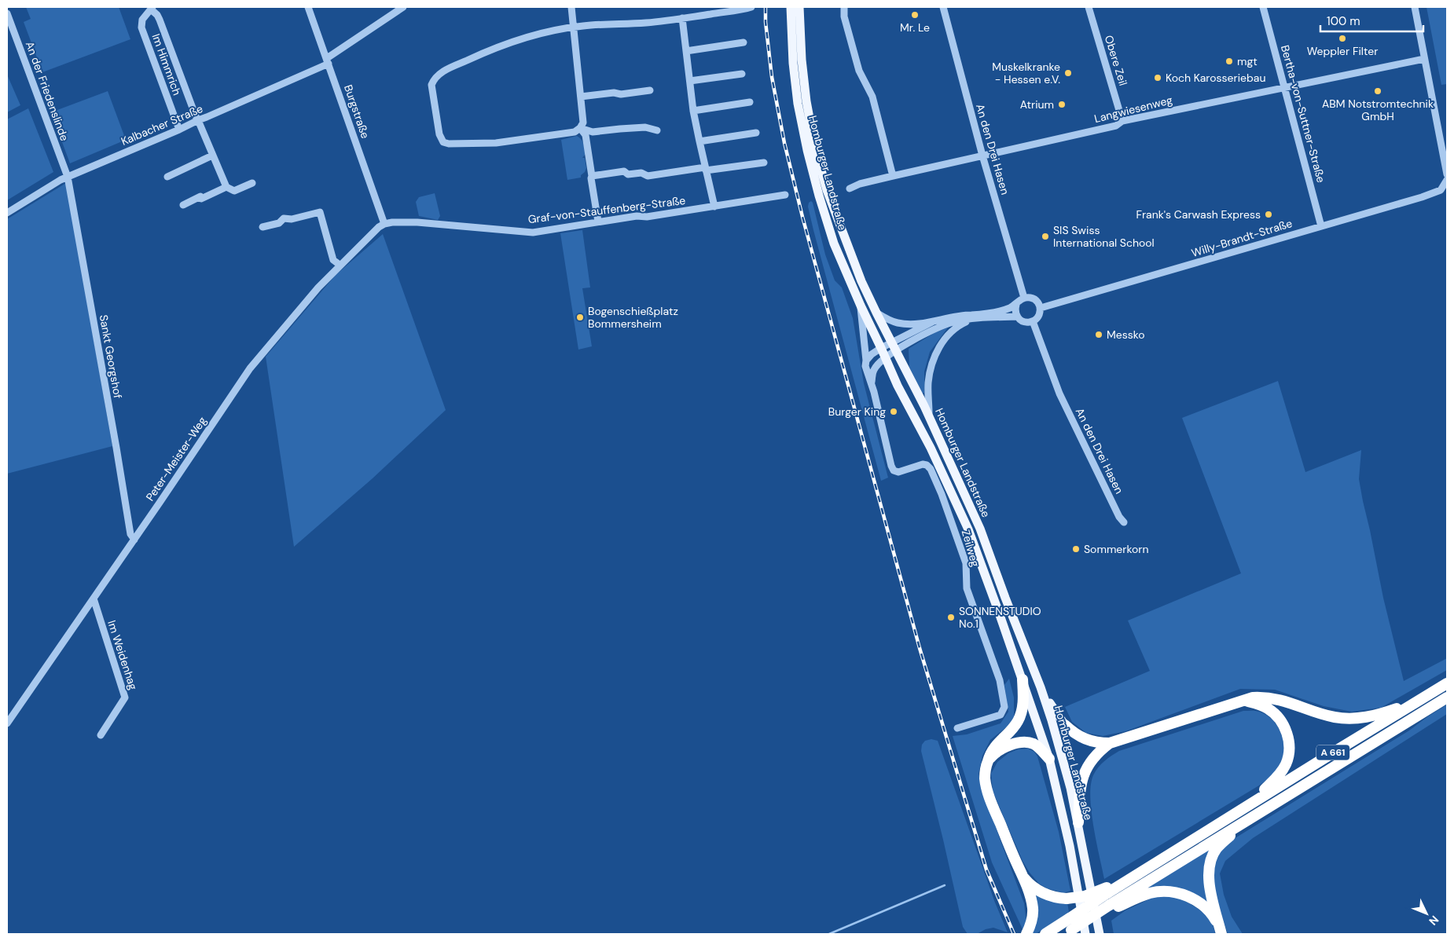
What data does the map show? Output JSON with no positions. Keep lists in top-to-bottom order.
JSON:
{
  "streets": {
    "highway": ["A 661"],
    "main road": ["Homburger Landstraße"],
    "street": [
      "Obere Zeil",
      "Im Himmrich",
      "An der Friedenslinde",
      "Langwiesenweg",
      "Burgstraße",
      "Bertha-von-Suttner-Straße",
      "Kalbacher Straße",
      "An den Drei Hasen",
      "Graf-von-Stauffenberg-Straße",
      "Willy-Brandt-Straße",
      "Sankt Georgshof",
      "Peter-Meister-Weg",
      "Zeilweg",
      "Im Weidenhag"
    ]
  },
  "crossings": [
    ["Obere Zeil", "Langwiesenweg"],
    ["Im Himmrich", "Kalbacher Straße"],
    ["An der Friedenslinde", "Kalbacher Straße"],
    ["An der Friedenslinde", "Sankt Georgshof"],
    ["Langwiesenweg", "Bertha-von-Suttner-Straße"],
    ["Langwiesenweg", "An den Drei Hasen"],
    ["Burgstraße", "Kalbacher Straße"],
    ["Burgstraße", "Graf-von-Stauffenberg-Straße"],
    ["Burgstraße", "Peter-Meister-Weg"],
    ["Bertha-von-Suttner-Straße", "Willy-Brandt-Straße"],
    ["Kalbacher Straße", "Sankt Georgshof"],
    ["An den Drei Hasen", "Willy-Brandt-Straße"],
    ["Homburger Landstraße", "Zeilweg"],
    ["Graf-von-Stauffenberg-Straße", "Peter-Meister-Weg"],
    ["Sankt Georgshof", "Peter-Meister-Weg"],
    ["Peter-Meister-Weg", "Im Weidenhag"]
  ],
  "places": [
    "Mr. Le",
    "Weppler Filter",
    "mgt",
    "Muskelkranke - Hessen e.V.",
    "Koch Karosseriebau",
    "ABM Notstromtechnik GmbH",
    "Atrium",
    "Frank's Carwash Express",
    "SIS Swiss International School",
    "Bogenschießplatz Bommersheim",
    "Messko",
    "Burger King",
    "Sommerkorn",
    "SONNENSTUDIO No.1"
  ],
  "scale_bar": "100 m",
  "north": "bottom right"
}
